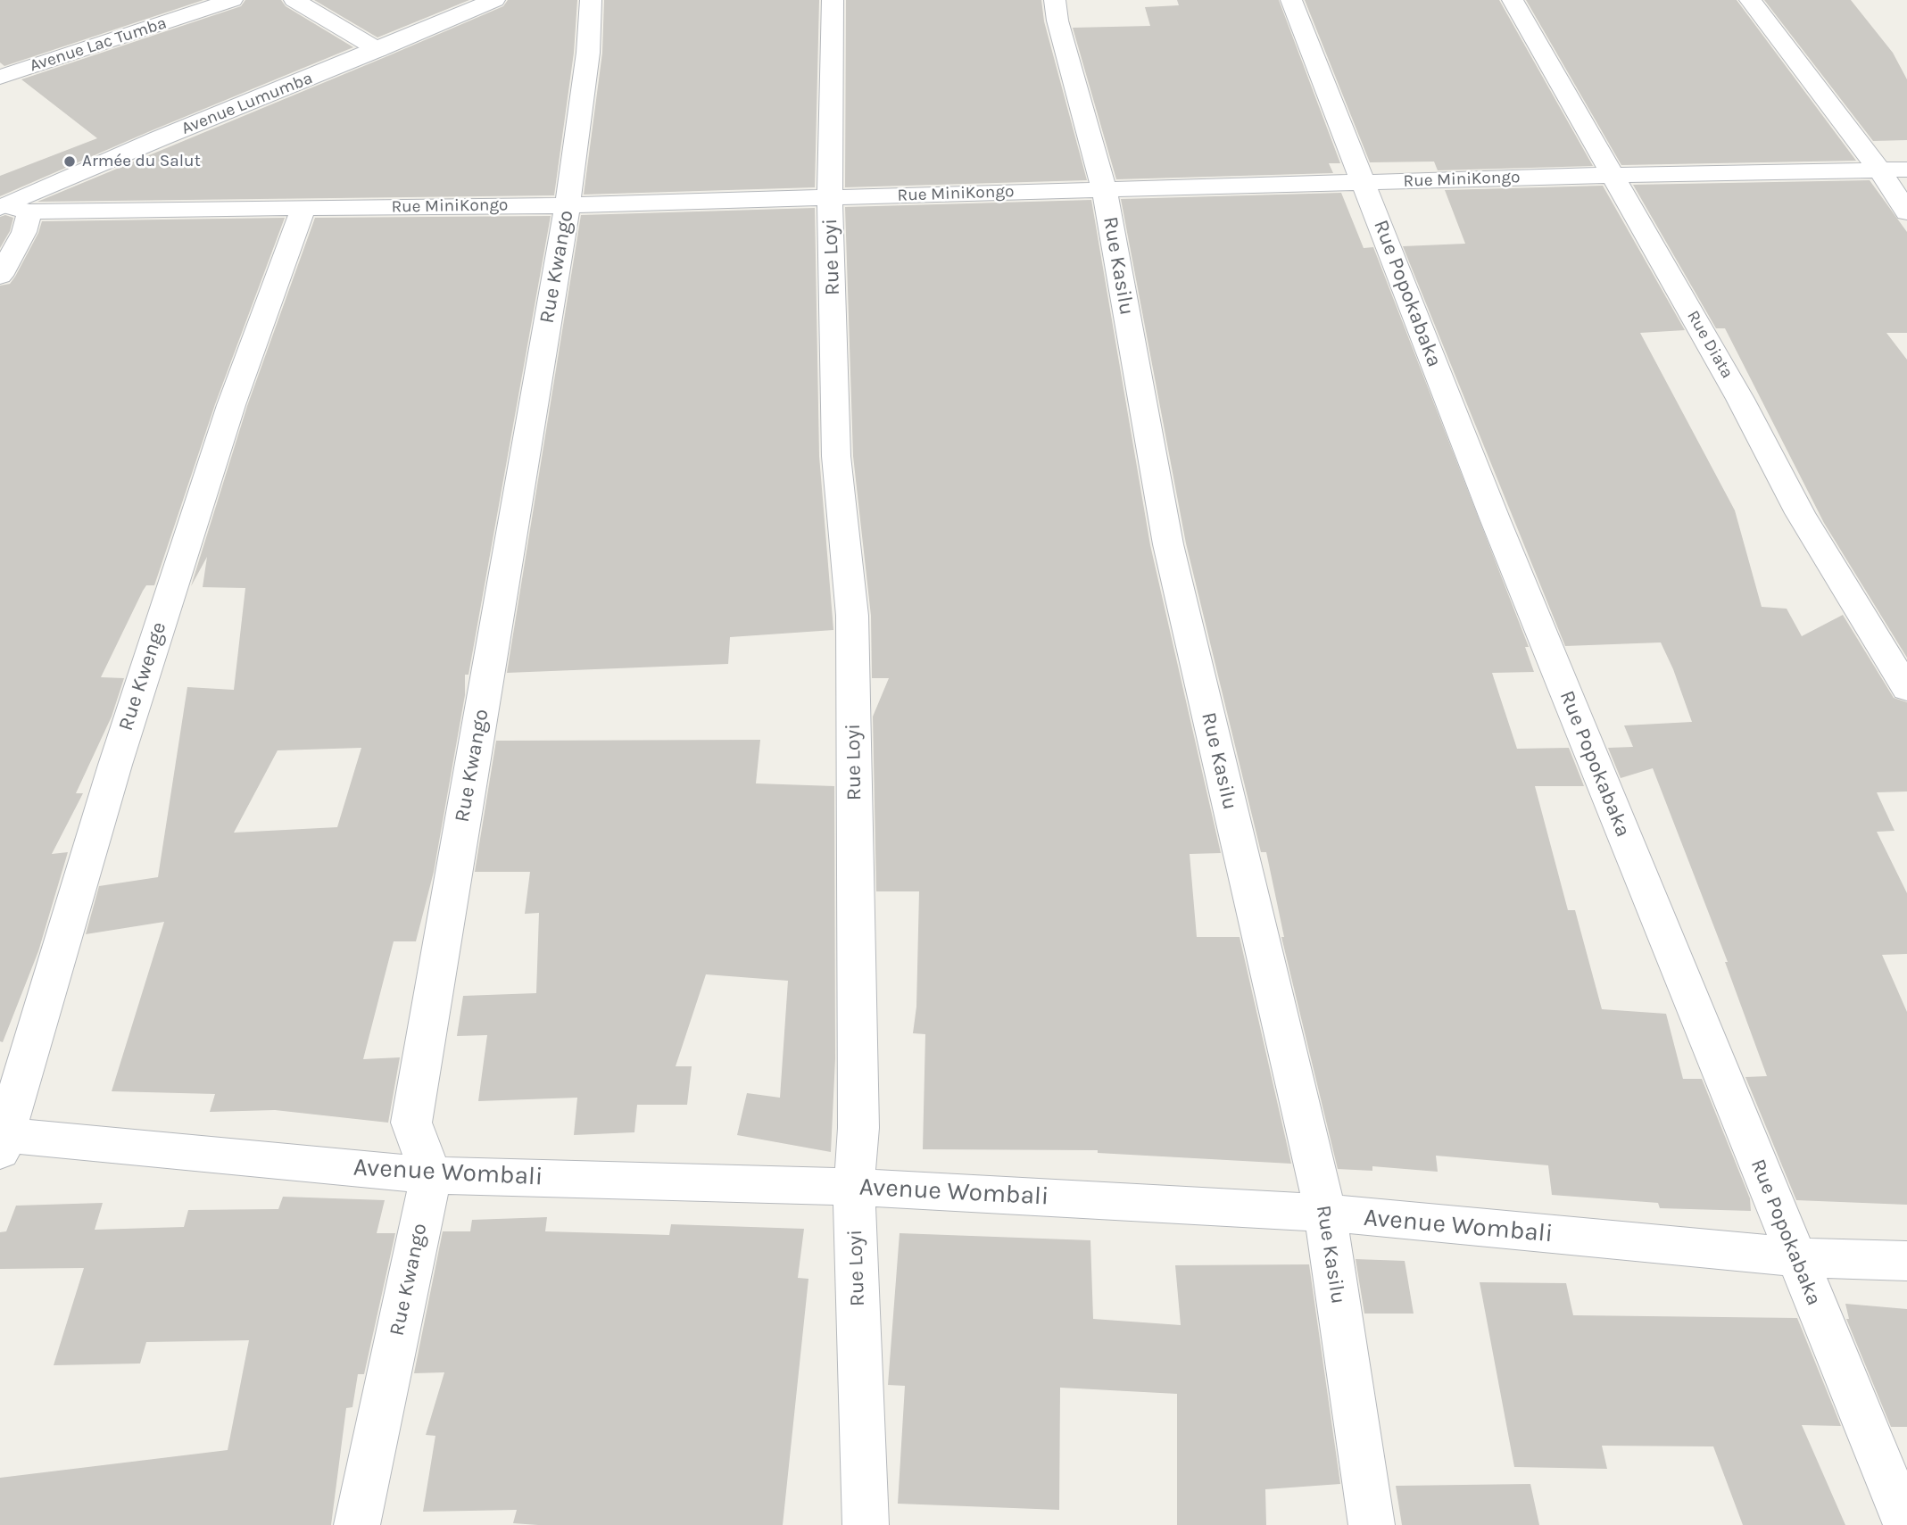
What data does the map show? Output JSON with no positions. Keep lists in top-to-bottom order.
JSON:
{
  "streets": {
    "street": [
      "Avenue Lac Tumba",
      "Avenue Lumumba",
      "Rue MiniKongo",
      "Rue Loyi",
      "Rue Kasilu",
      "Rue Kwango",
      "Rue Popokabaka",
      "Rue Diata",
      "Rue Kwenge",
      "Avenue Wombali"
    ]
  },
  "crossings": [
    ["Avenue Lumumba", "Rue MiniKongo"],
    ["Rue MiniKongo", "Rue Loyi"],
    ["Rue MiniKongo", "Rue Kasilu"],
    ["Rue MiniKongo", "Rue Kwango"],
    ["Rue MiniKongo", "Rue Popokabaka"],
    ["Rue MiniKongo", "Rue Diata"],
    ["Rue MiniKongo", "Rue Kwenge"],
    ["Rue Loyi", "Avenue Wombali"],
    ["Rue Kasilu", "Avenue Wombali"],
    ["Rue Kwango", "Avenue Wombali"],
    ["Rue Popokabaka", "Avenue Wombali"],
    ["Rue Kwenge", "Avenue Wombali"]
  ],
  "places": ["Armée du Salut"]
}
